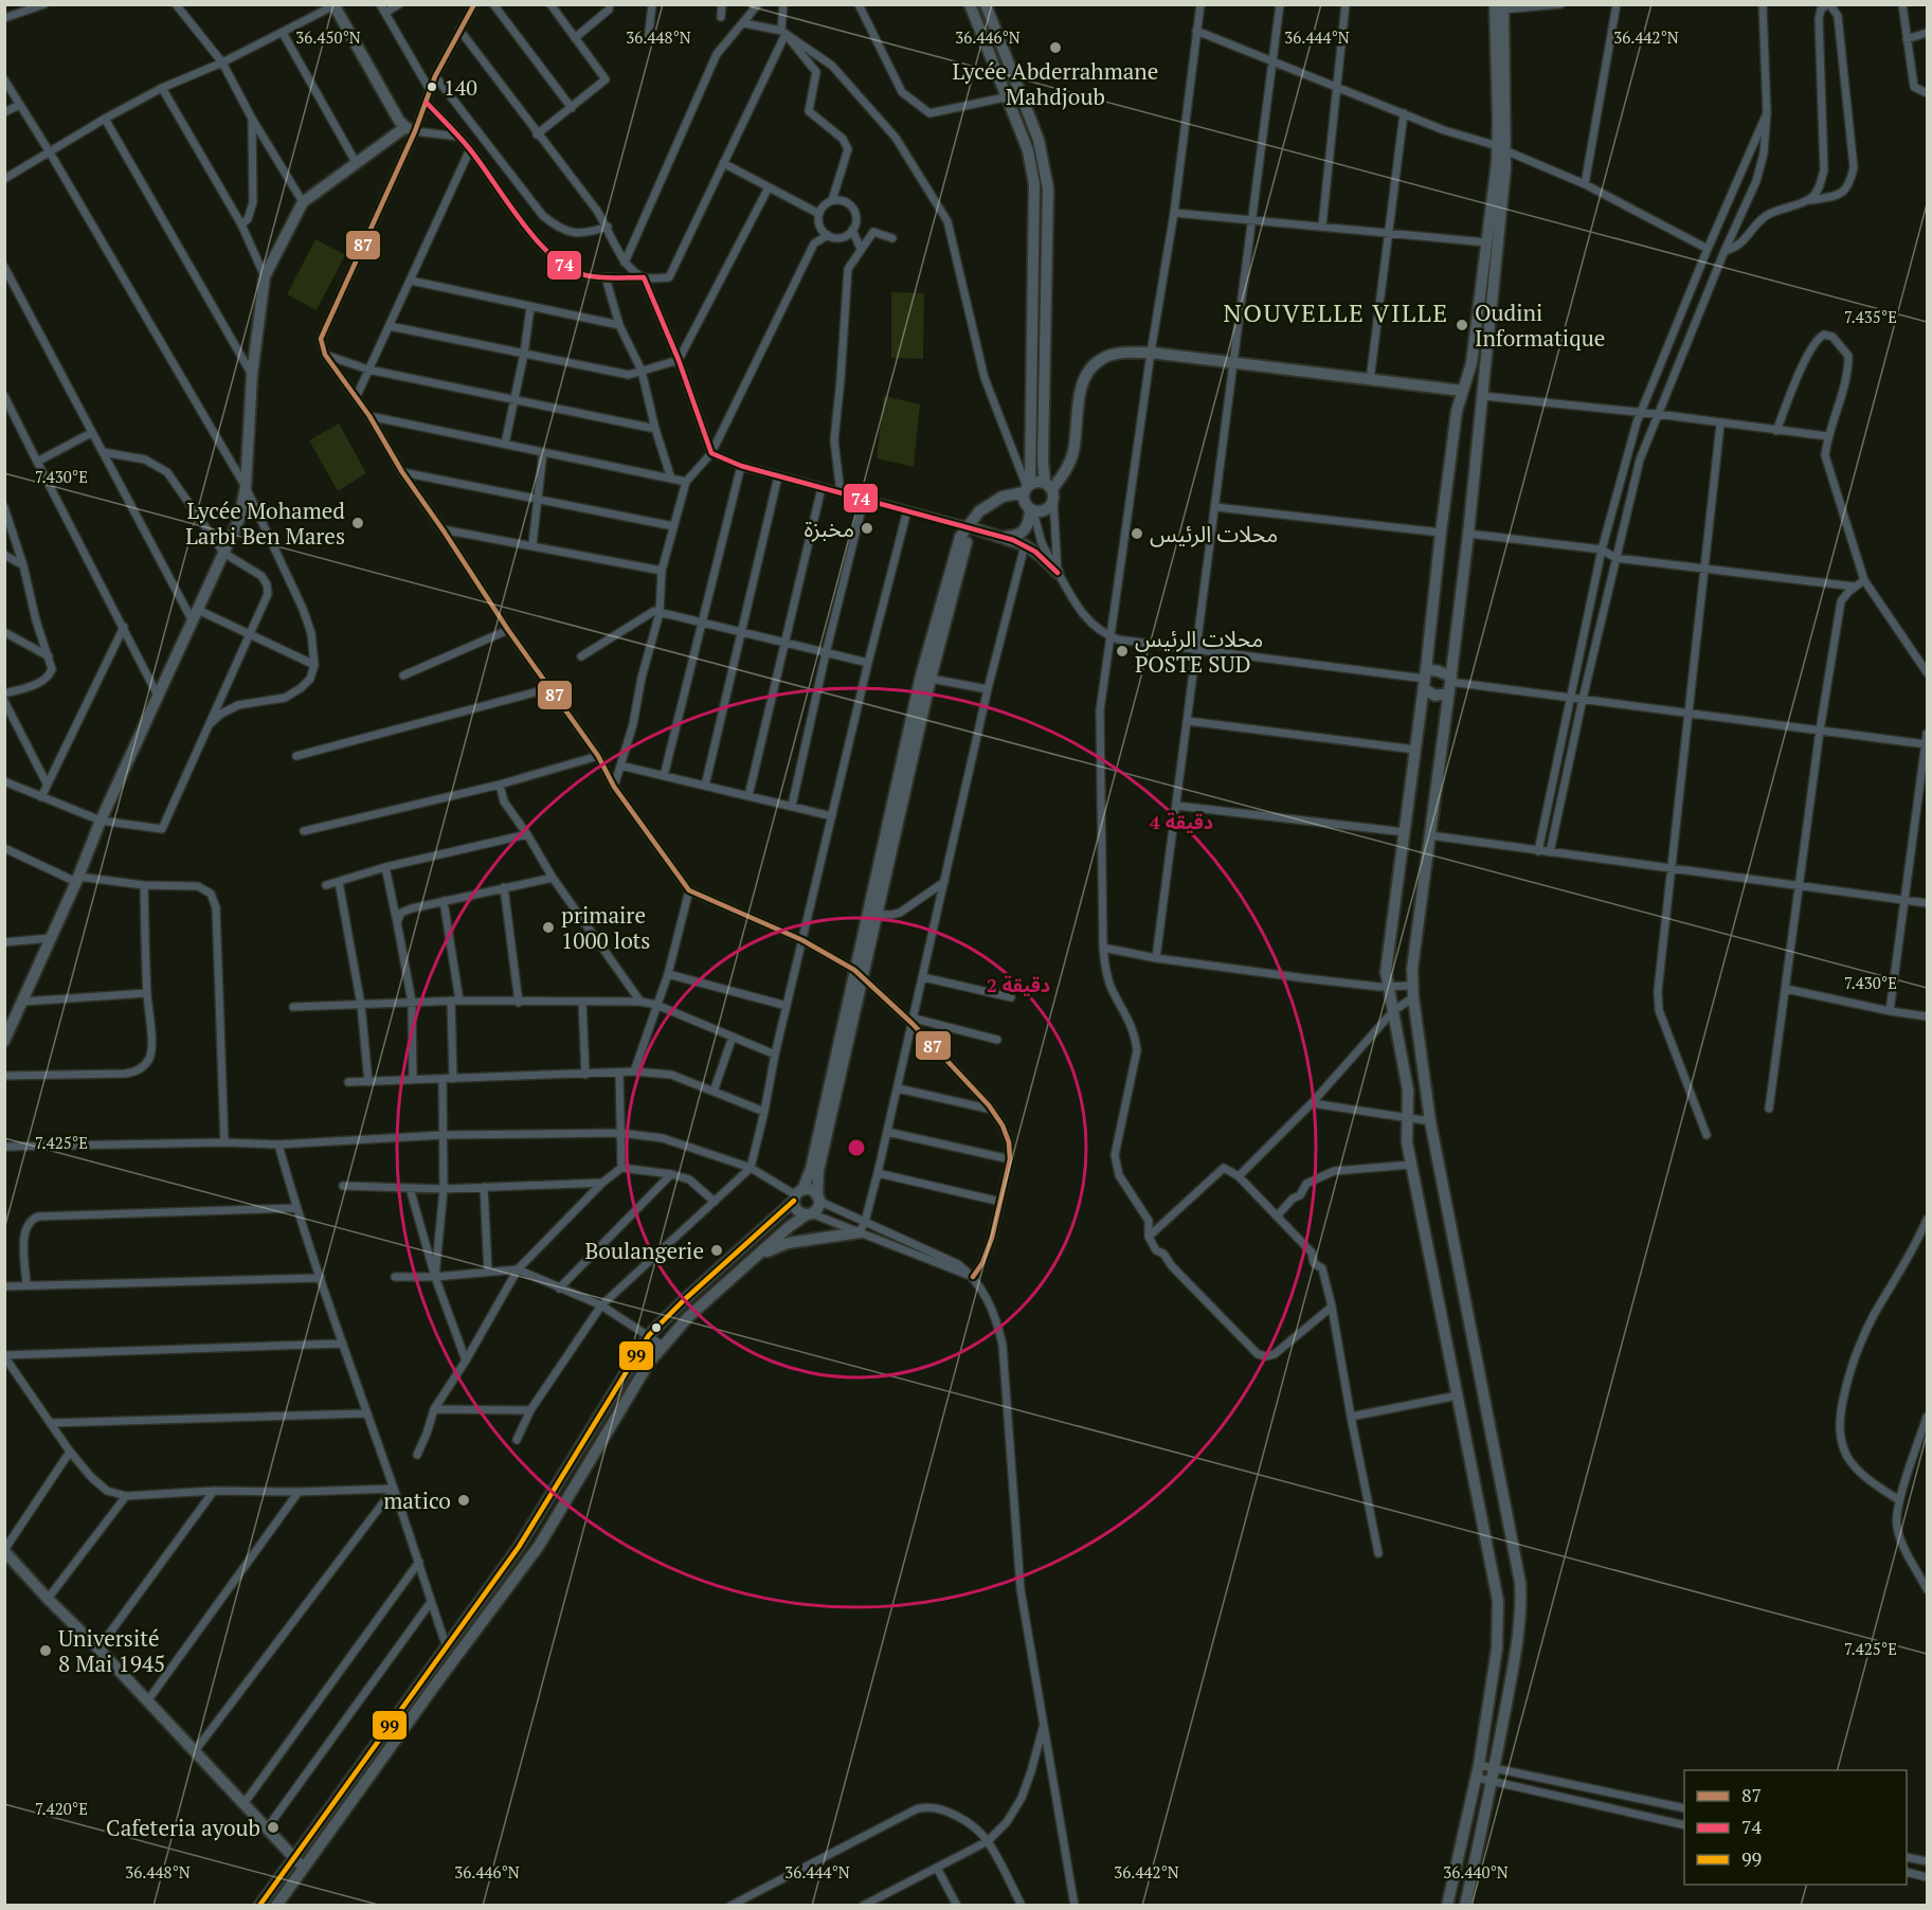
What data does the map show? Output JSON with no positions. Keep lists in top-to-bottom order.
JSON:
{
  "districts": ["NOUVELLE VILLE"],
  "places": [
    "Lycée Abderrahmane Mahdjoub",
    "140",
    "Oudini Informatique",
    "Lycée Mohamed Larbi Ben Mares",
    "مخبزة",
    "محلات الرئيس",
    "محلات الرئيس POSTE SUD",
    "primaire 1000 lots",
    "Boulangerie",
    "matico",
    "Université 8 Mai 1945",
    "Cafeteria ayoub"
  ],
  "lines": ["transit line 87", "transit line 74", "transit line 99"],
  "legend": ["87", "74", "99"],
  "coordinates": [
    "36.450°N",
    "36.448°N",
    "36.446°N",
    "36.444°N",
    "36.442°N",
    "7.435°E",
    "7.430°E",
    "7.425°E",
    "7.420°E",
    "36.440°N"
  ],
  "rings": ["4 دقيقة", "2 دقيقة"]
}
